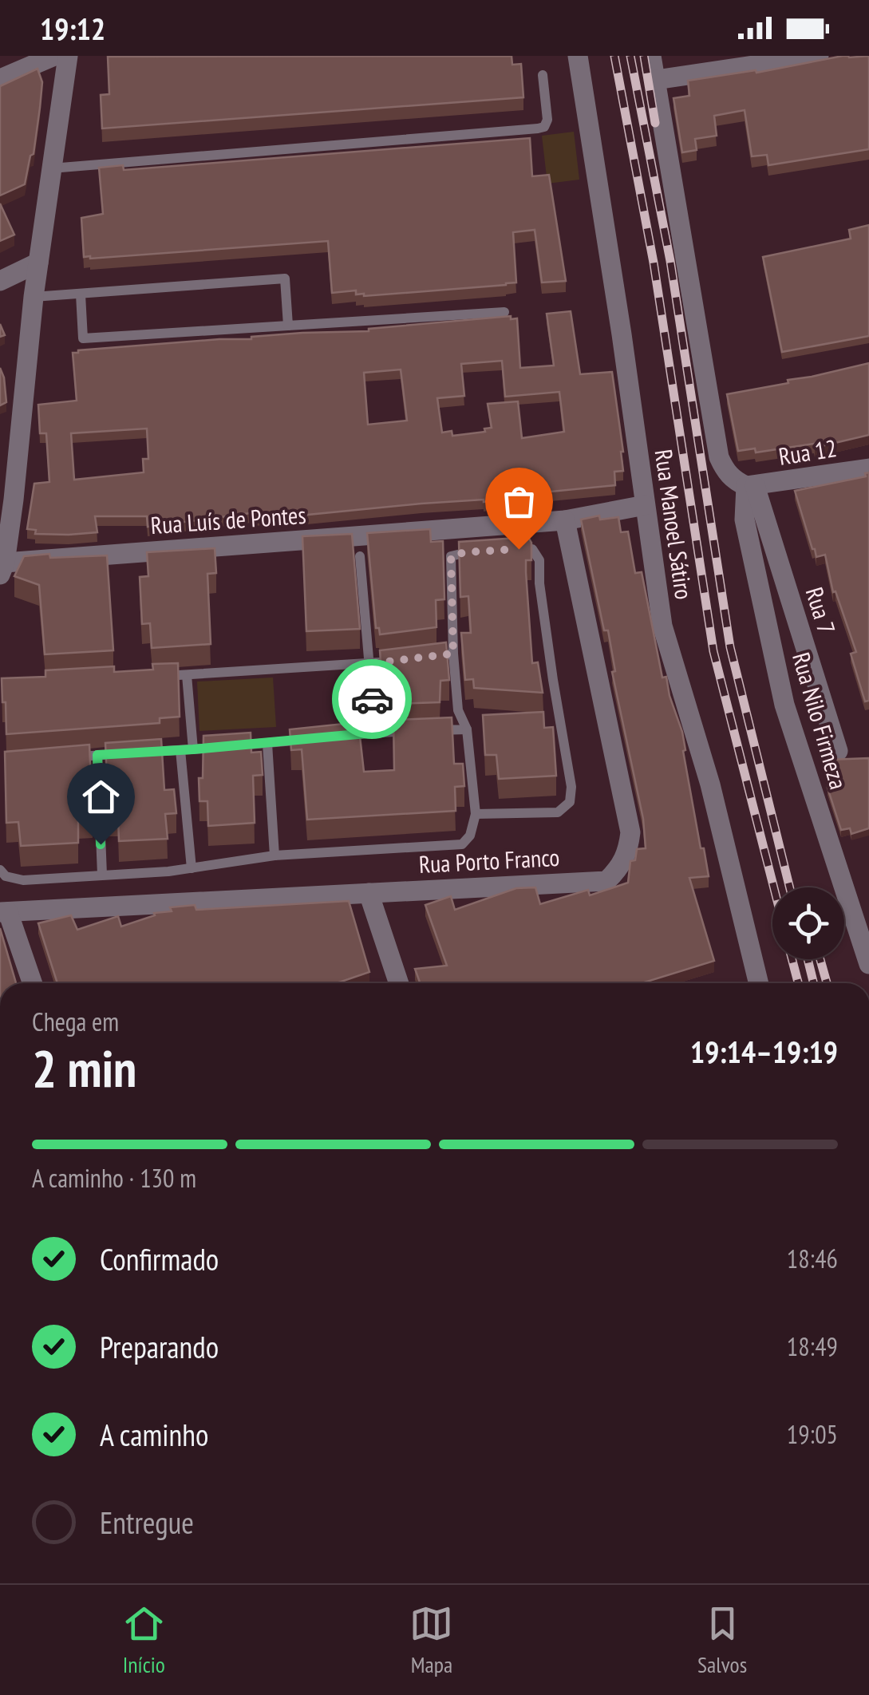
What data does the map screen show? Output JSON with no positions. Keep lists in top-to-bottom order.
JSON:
{
  "streets": {
    "street": [
      "Rua 12",
      "Rua Luís de Pontes",
      "Rua Manoel Sátiro",
      "Rua 7",
      "Rua Nilo Firmeza",
      "Rua Porto Franco"
    ]
  },
  "crossings": [
    ["Rua 12", "Rua 7"],
    ["Rua 12", "Rua Nilo Firmeza"],
    ["Rua Luís de Pontes", "Rua Manoel Sátiro"],
    ["Rua Luís de Pontes", "Rua Porto Franco"],
    ["Rua 7", "Rua Nilo Firmeza"]
  ],
  "page": {
    "status": "19:12",
    "heading": ["2 min", "Chega em", "19:14–19:19"],
    "bar": "A caminho · 130 m",
    "list": [
      ["Confirmado", "18:46"],
      ["Preparando", "18:49"],
      ["A caminho", "19:05"],
      "Entregue"
    ],
    "tabs": ["Início", "Mapa", "Salvos"]
  }
}
